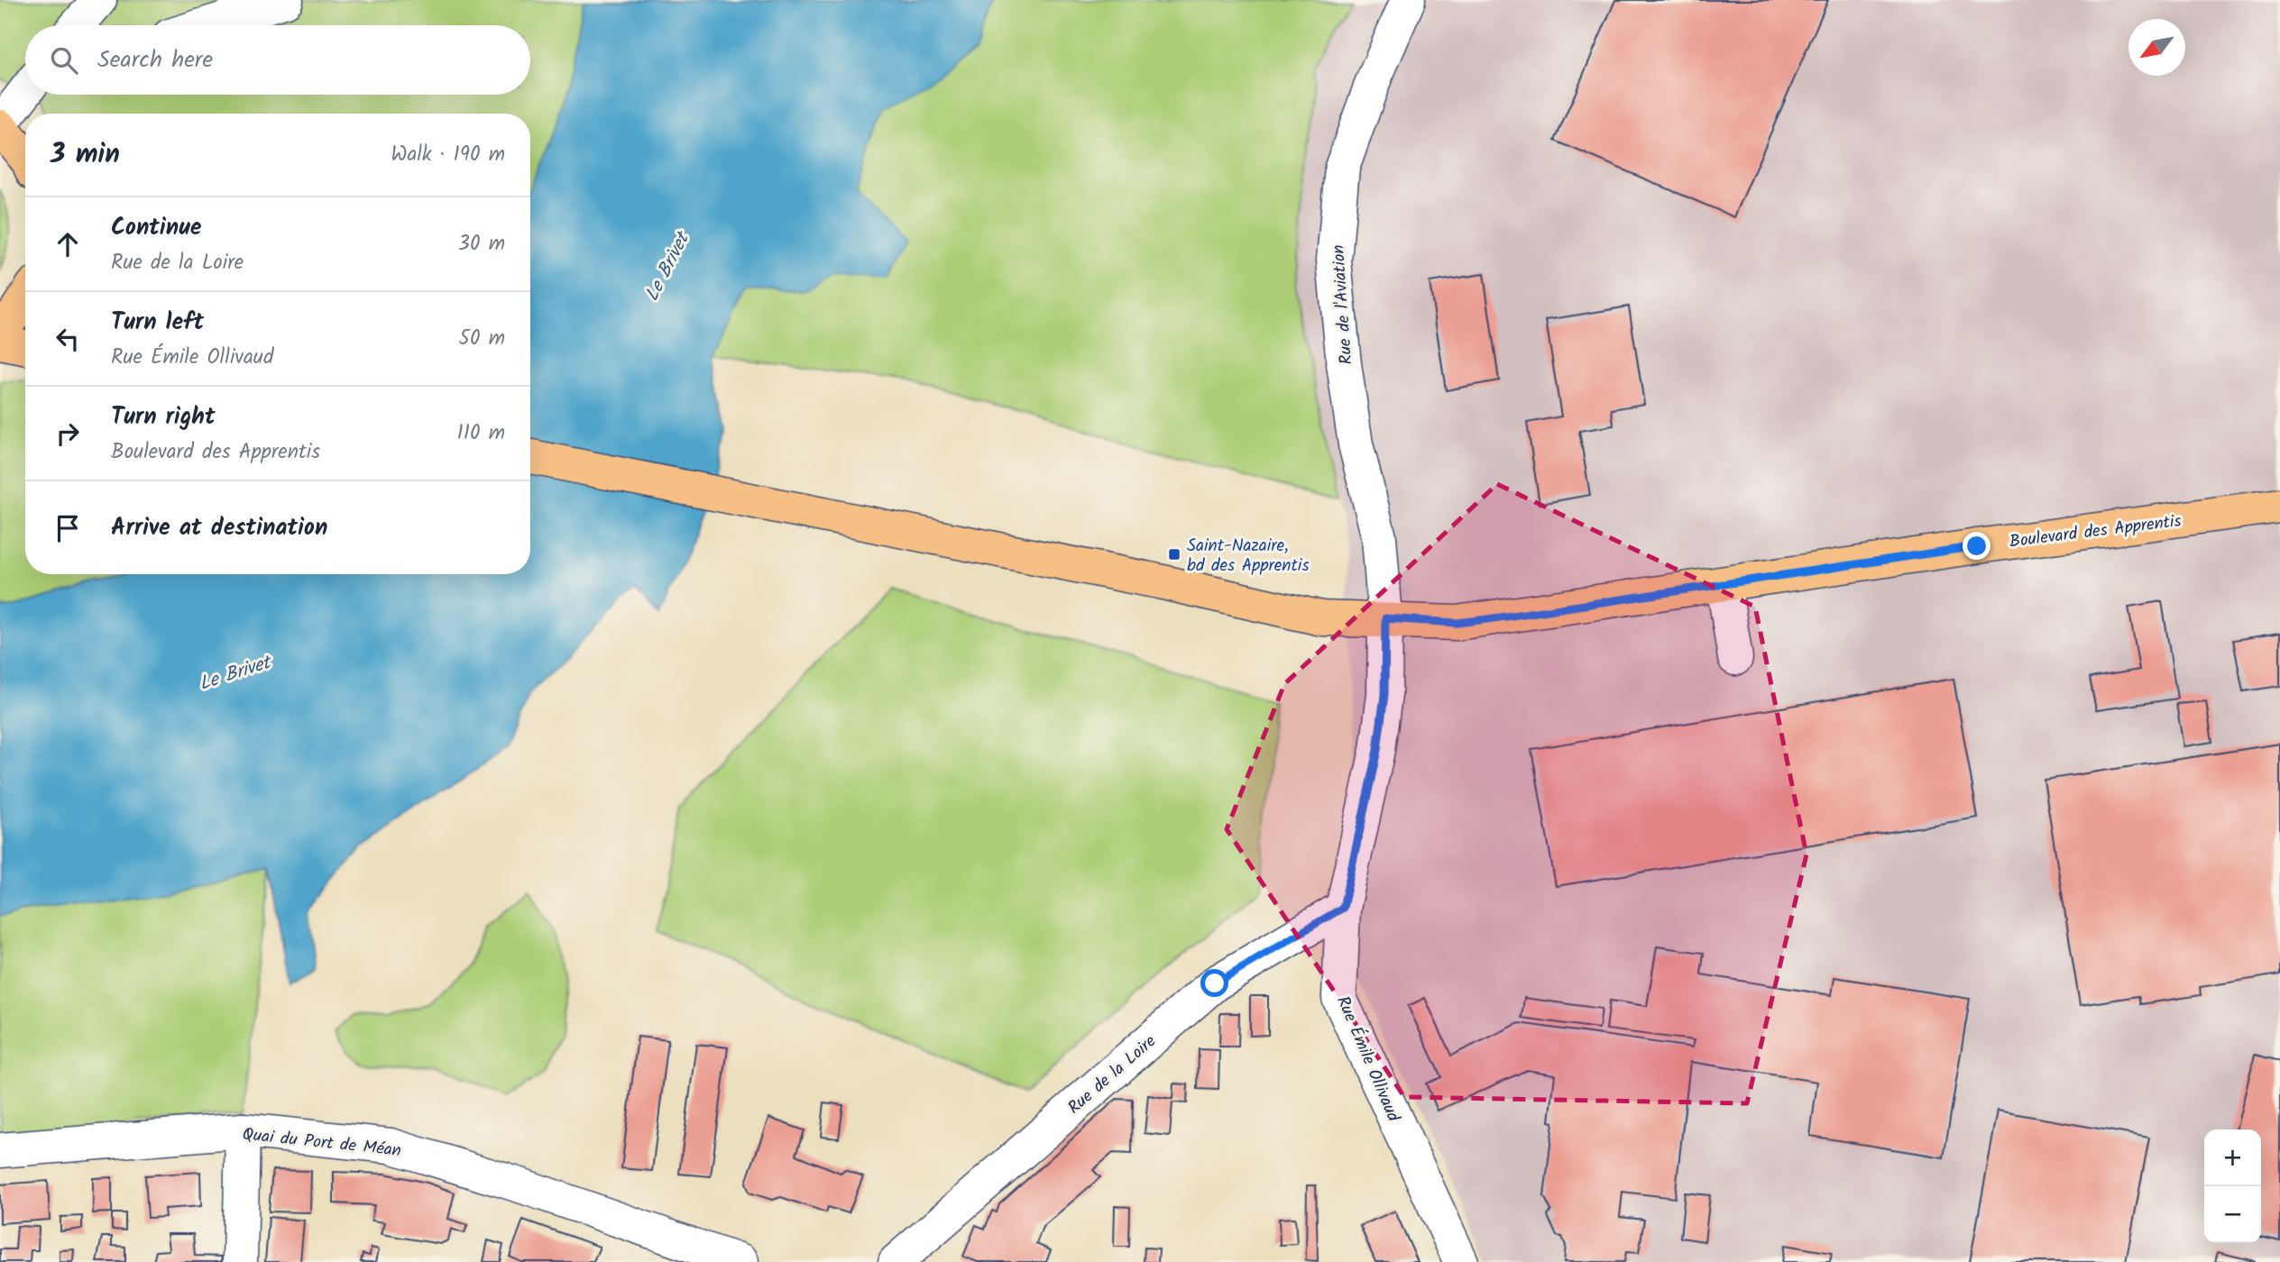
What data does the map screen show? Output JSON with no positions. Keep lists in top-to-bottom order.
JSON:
{
  "streets": {
    "main road": ["Boulevard des Apprentis"],
    "street": [
      "Rue de l'Aviation",
      "Rue Émile Ollivaud",
      "Rue de la Loire",
      "Quai du Port de Méan"
    ]
  },
  "crossings": [
    ["Rue de l'Aviation", "Boulevard des Apprentis"],
    ["Rue de l'Aviation", "Rue Émile Ollivaud"],
    ["Boulevard des Apprentis", "Rue Émile Ollivaud"],
    ["Rue Émile Ollivaud", "Rue de la Loire"]
  ],
  "water": ["Le Brivet"],
  "places": {
    "transit": ["Saint-Nazaire, bd des Apprentis"]
  },
  "north": "bottom left",
  "page": {
    "search": "Search here",
    "heading": ["3 min", "Walk · 190 m"],
    "list": [
      ["Continue", "Rue de la Loire", "30 m"],
      ["Turn left", "Rue Émile Ollivaud", "50 m"],
      ["Turn right", "Boulevard des Apprentis", "110 m"],
      "Arrive at destination"
    ],
    "map_buttons": ["+", "−"]
  }
}
